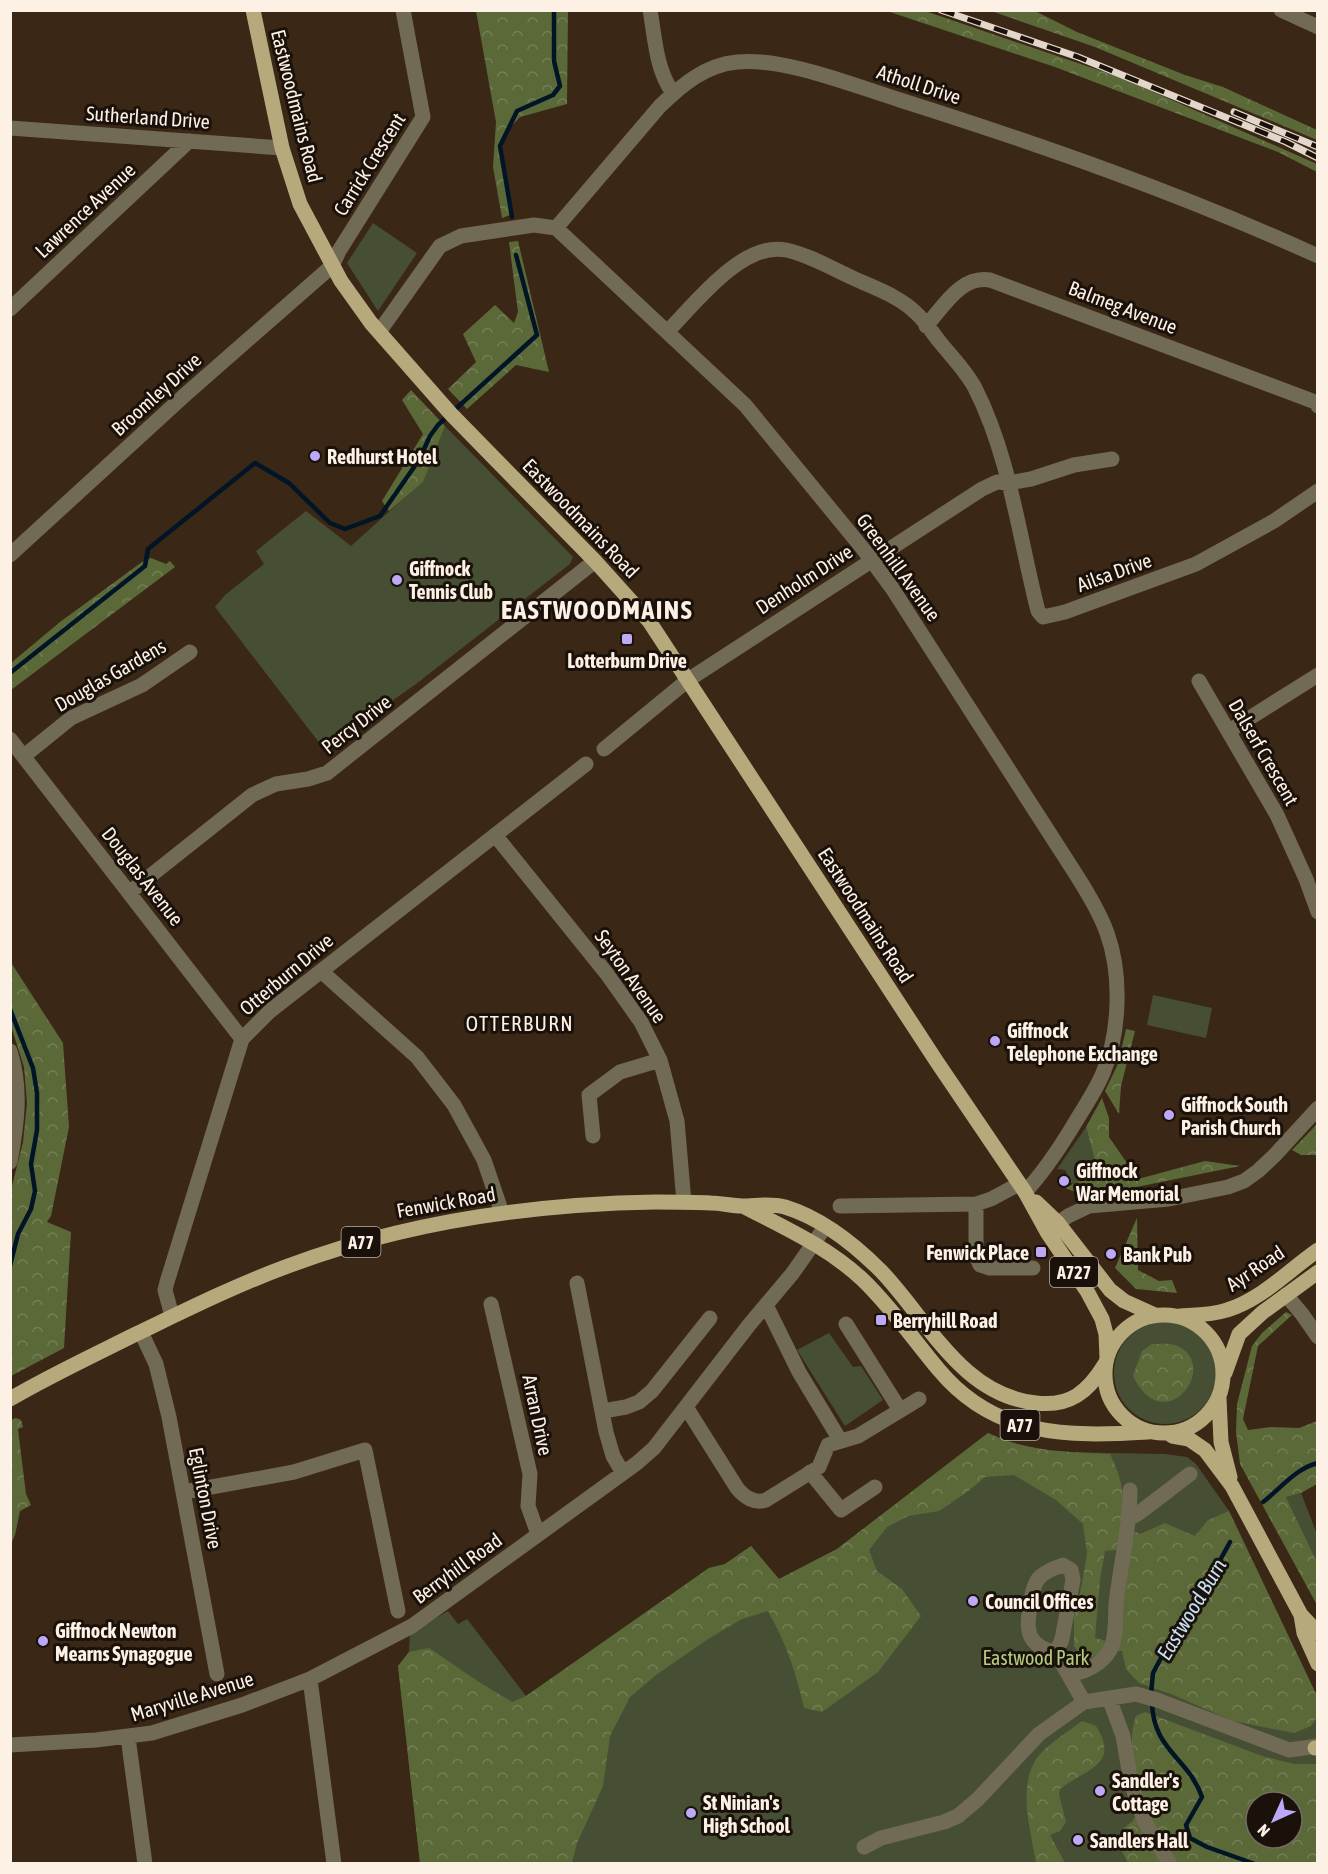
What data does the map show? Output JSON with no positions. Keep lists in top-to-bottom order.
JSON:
{
  "streets": {
    "main road": [
      "Eastwoodmains Road",
      "Fenwick Road",
      "A77",
      "Ayr Road",
      "A727"
    ],
    "street": [
      "Atholl Drive",
      "Sutherland Drive",
      "Carrick Crescent",
      "Lawrence Avenue",
      "Balmeg Avenue",
      "Broomley Drive",
      "Greenhill Avenue",
      "Ailsa Drive",
      "Denholm Drive",
      "Douglas Gardens",
      "Percy Drive",
      "Dalserf Crescent",
      "Douglas Avenue",
      "Otterburn Drive",
      "Seyton Avenue",
      "Arran Drive",
      "Eglinton Drive",
      "Berryhill Road",
      "Maryville Avenue"
    ]
  },
  "crossings": [
    ["Atholl Drive", "Greenhill Avenue"],
    ["Eastwoodmains Road", "Sutherland Drive"],
    ["Eastwoodmains Road", "Carrick Crescent"],
    ["Eastwoodmains Road", "Broomley Drive"],
    ["Eastwoodmains Road", "Greenhill Avenue"],
    ["Eastwoodmains Road", "Denholm Drive"],
    ["Eastwoodmains Road", "Percy Drive"],
    ["Eastwoodmains Road", "Fenwick Road"],
    ["Eastwoodmains Road", "Ayr Road"],
    ["Sutherland Drive", "Lawrence Avenue"],
    ["Carrick Crescent", "Broomley Drive"],
    ["Greenhill Avenue", "Denholm Drive"],
    ["Ailsa Drive", "Denholm Drive"],
    ["Douglas Gardens", "Douglas Avenue"],
    ["Percy Drive", "Douglas Avenue"],
    ["Douglas Avenue", "Otterburn Drive"],
    ["Otterburn Drive", "Seyton Avenue"],
    ["Otterburn Drive", "Fenwick Road"],
    ["Seyton Avenue", "Fenwick Road"],
    ["Fenwick Road", "Ayr Road"],
    ["Fenwick Road", "Eglinton Drive"],
    ["Fenwick Road", "Berryhill Road"],
    ["Arran Drive", "Berryhill Road"],
    ["Berryhill Road", "Maryville Avenue"]
  ],
  "districts": ["EASTWOODMAINS", "OTTERBURN"],
  "water": ["Eastwood Burn"],
  "parks": ["Eastwood Park"],
  "places": {
    "other": [
      "Redhurst Hotel",
      "Giffnock Tennis Club",
      "Giffnock Telephone Exchange",
      "Giffnock South Parish Church",
      "Giffnock War Memorial",
      "Bank Pub",
      "Council Offices",
      "Giffnock Newton Mearns Synagogue",
      "Sandler's Cottage",
      "St Ninian's High School",
      "Sandlers Hall"
    ],
    "transit": ["Lotterburn Drive", "Fenwick Place", "Berryhill Road"]
  },
  "north": "bottom left"
}
